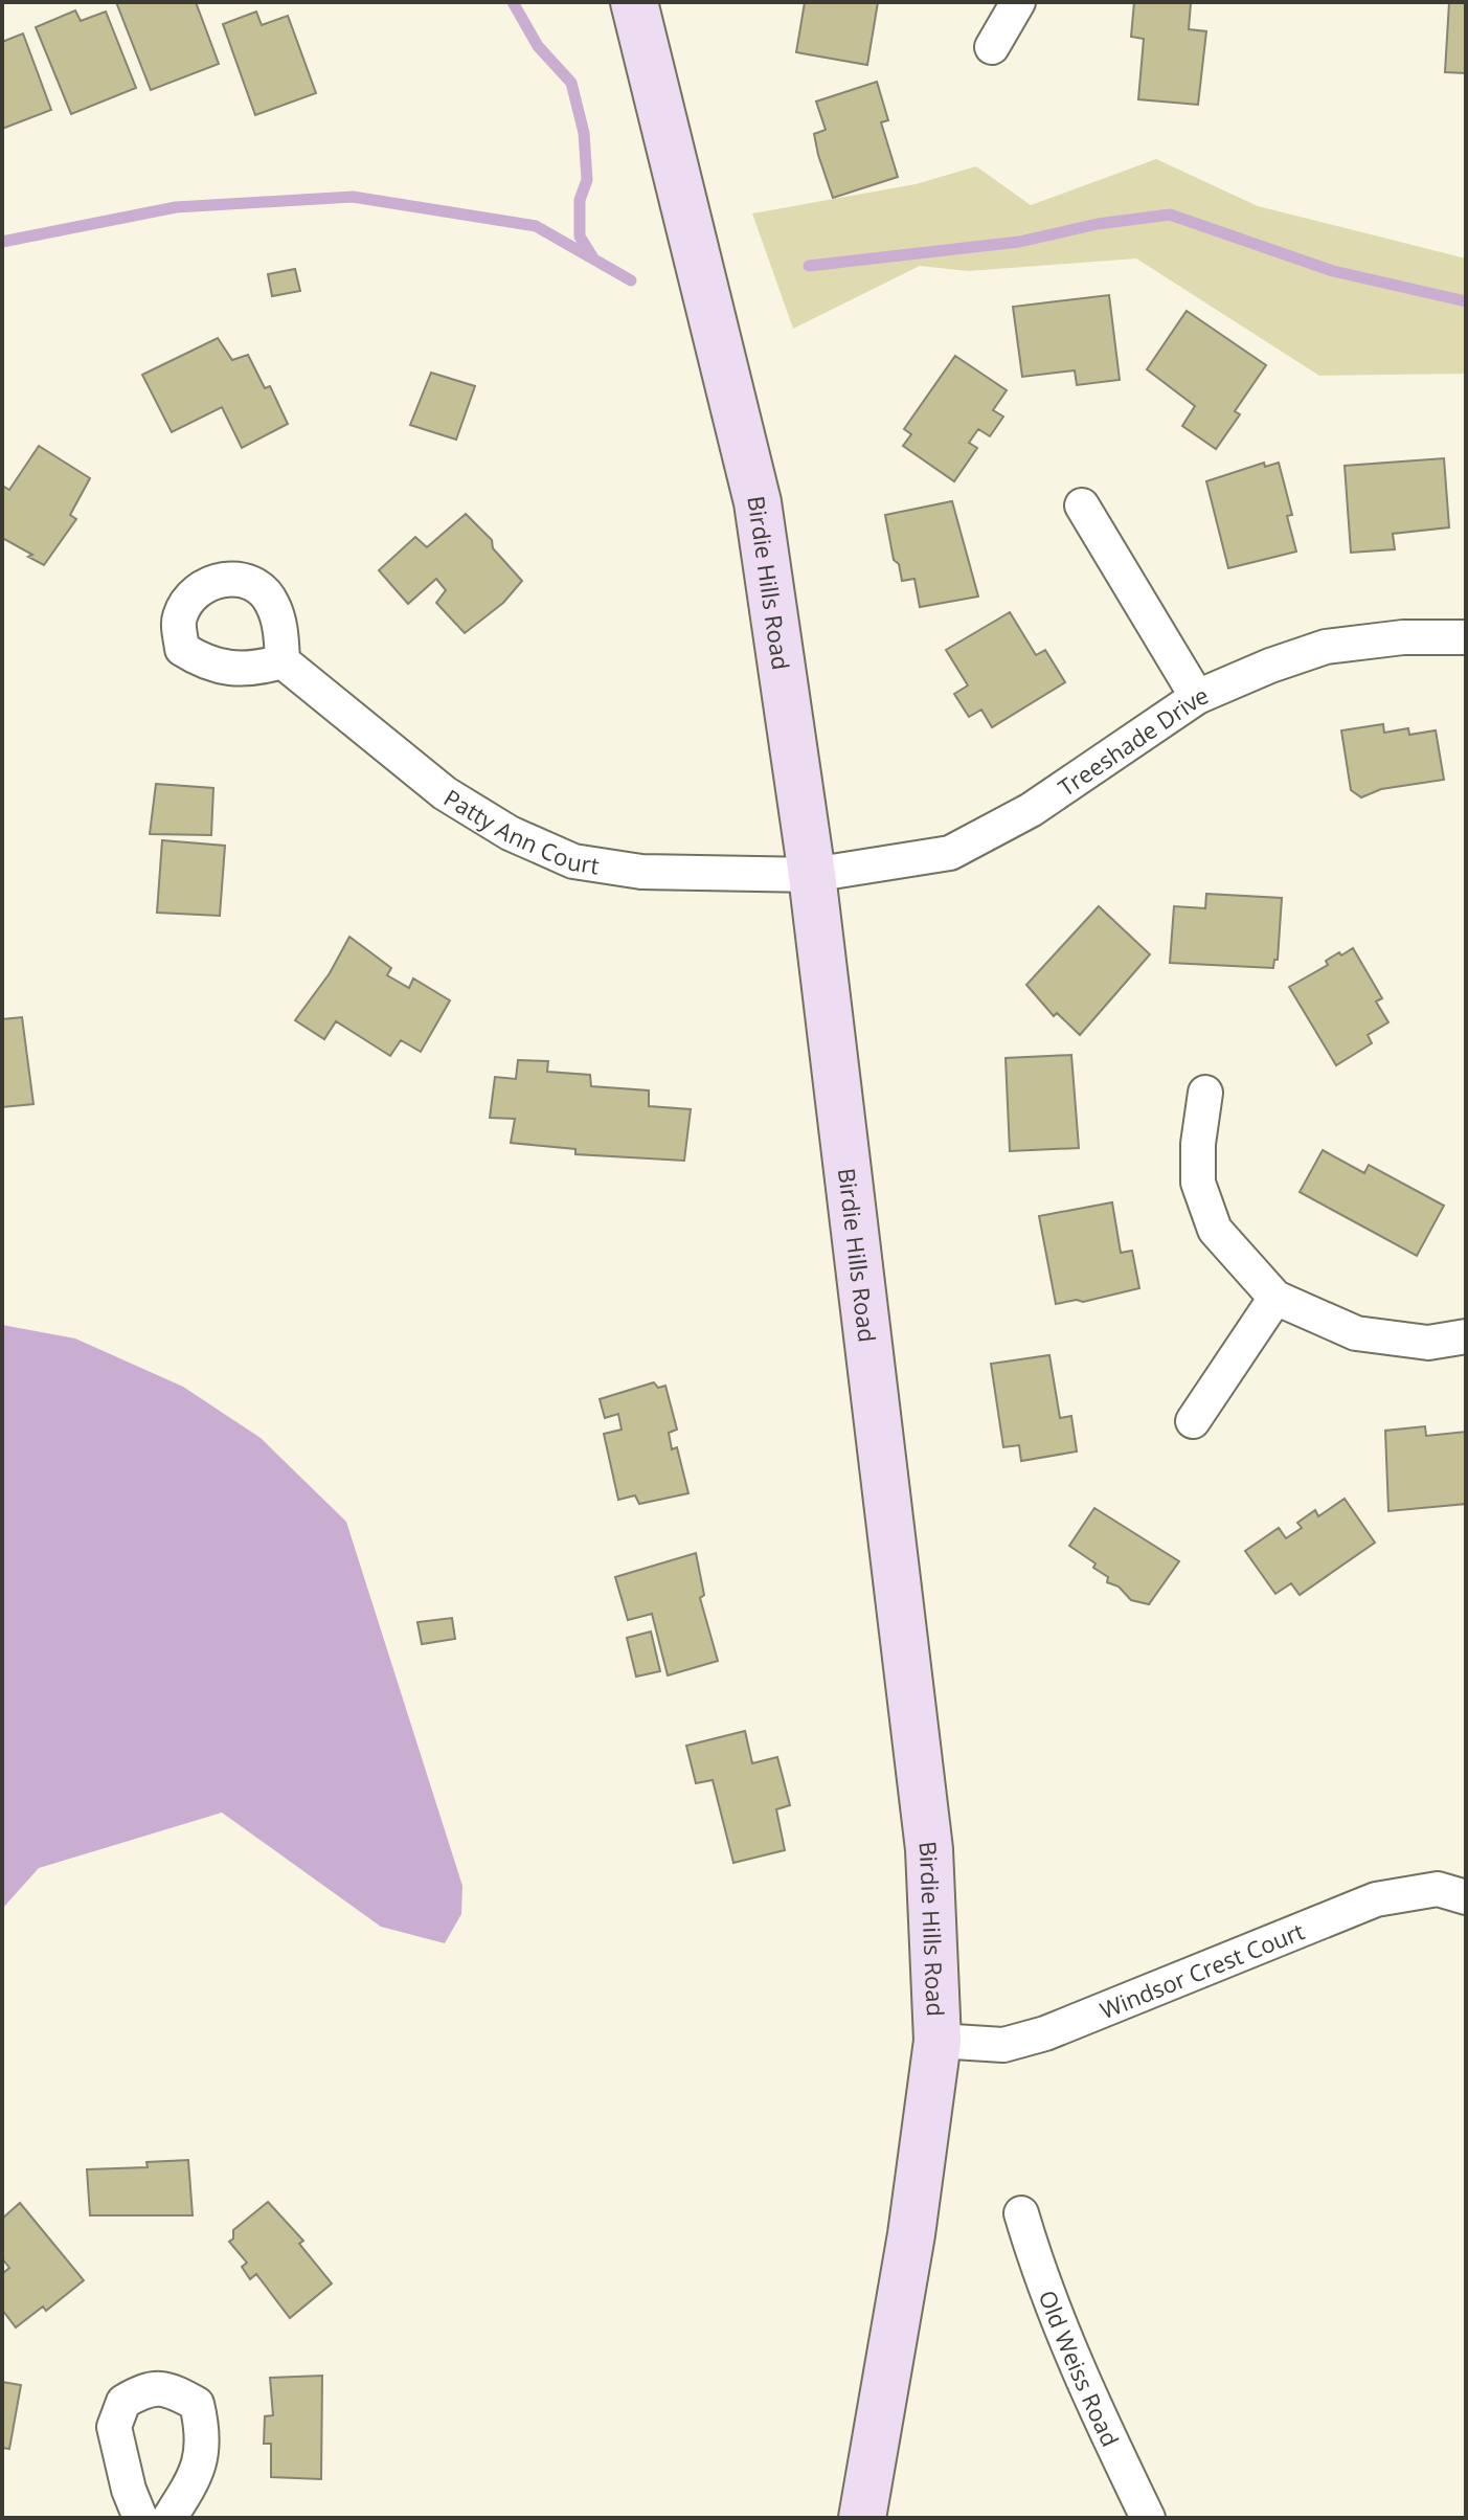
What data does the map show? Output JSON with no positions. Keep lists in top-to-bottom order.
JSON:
{
  "streets": {
    "main road": ["Birdie Hills Road"],
    "street": [
      "Treeshade Drive",
      "Patty Ann Court",
      "Windsor Crest Court",
      "Old Weiss Road"
    ]
  },
  "crossings": [
    ["Birdie Hills Road", "Treeshade Drive"],
    ["Birdie Hills Road", "Patty Ann Court"],
    ["Birdie Hills Road", "Windsor Crest Court"],
    ["Treeshade Drive", "Patty Ann Court"]
  ]
}
